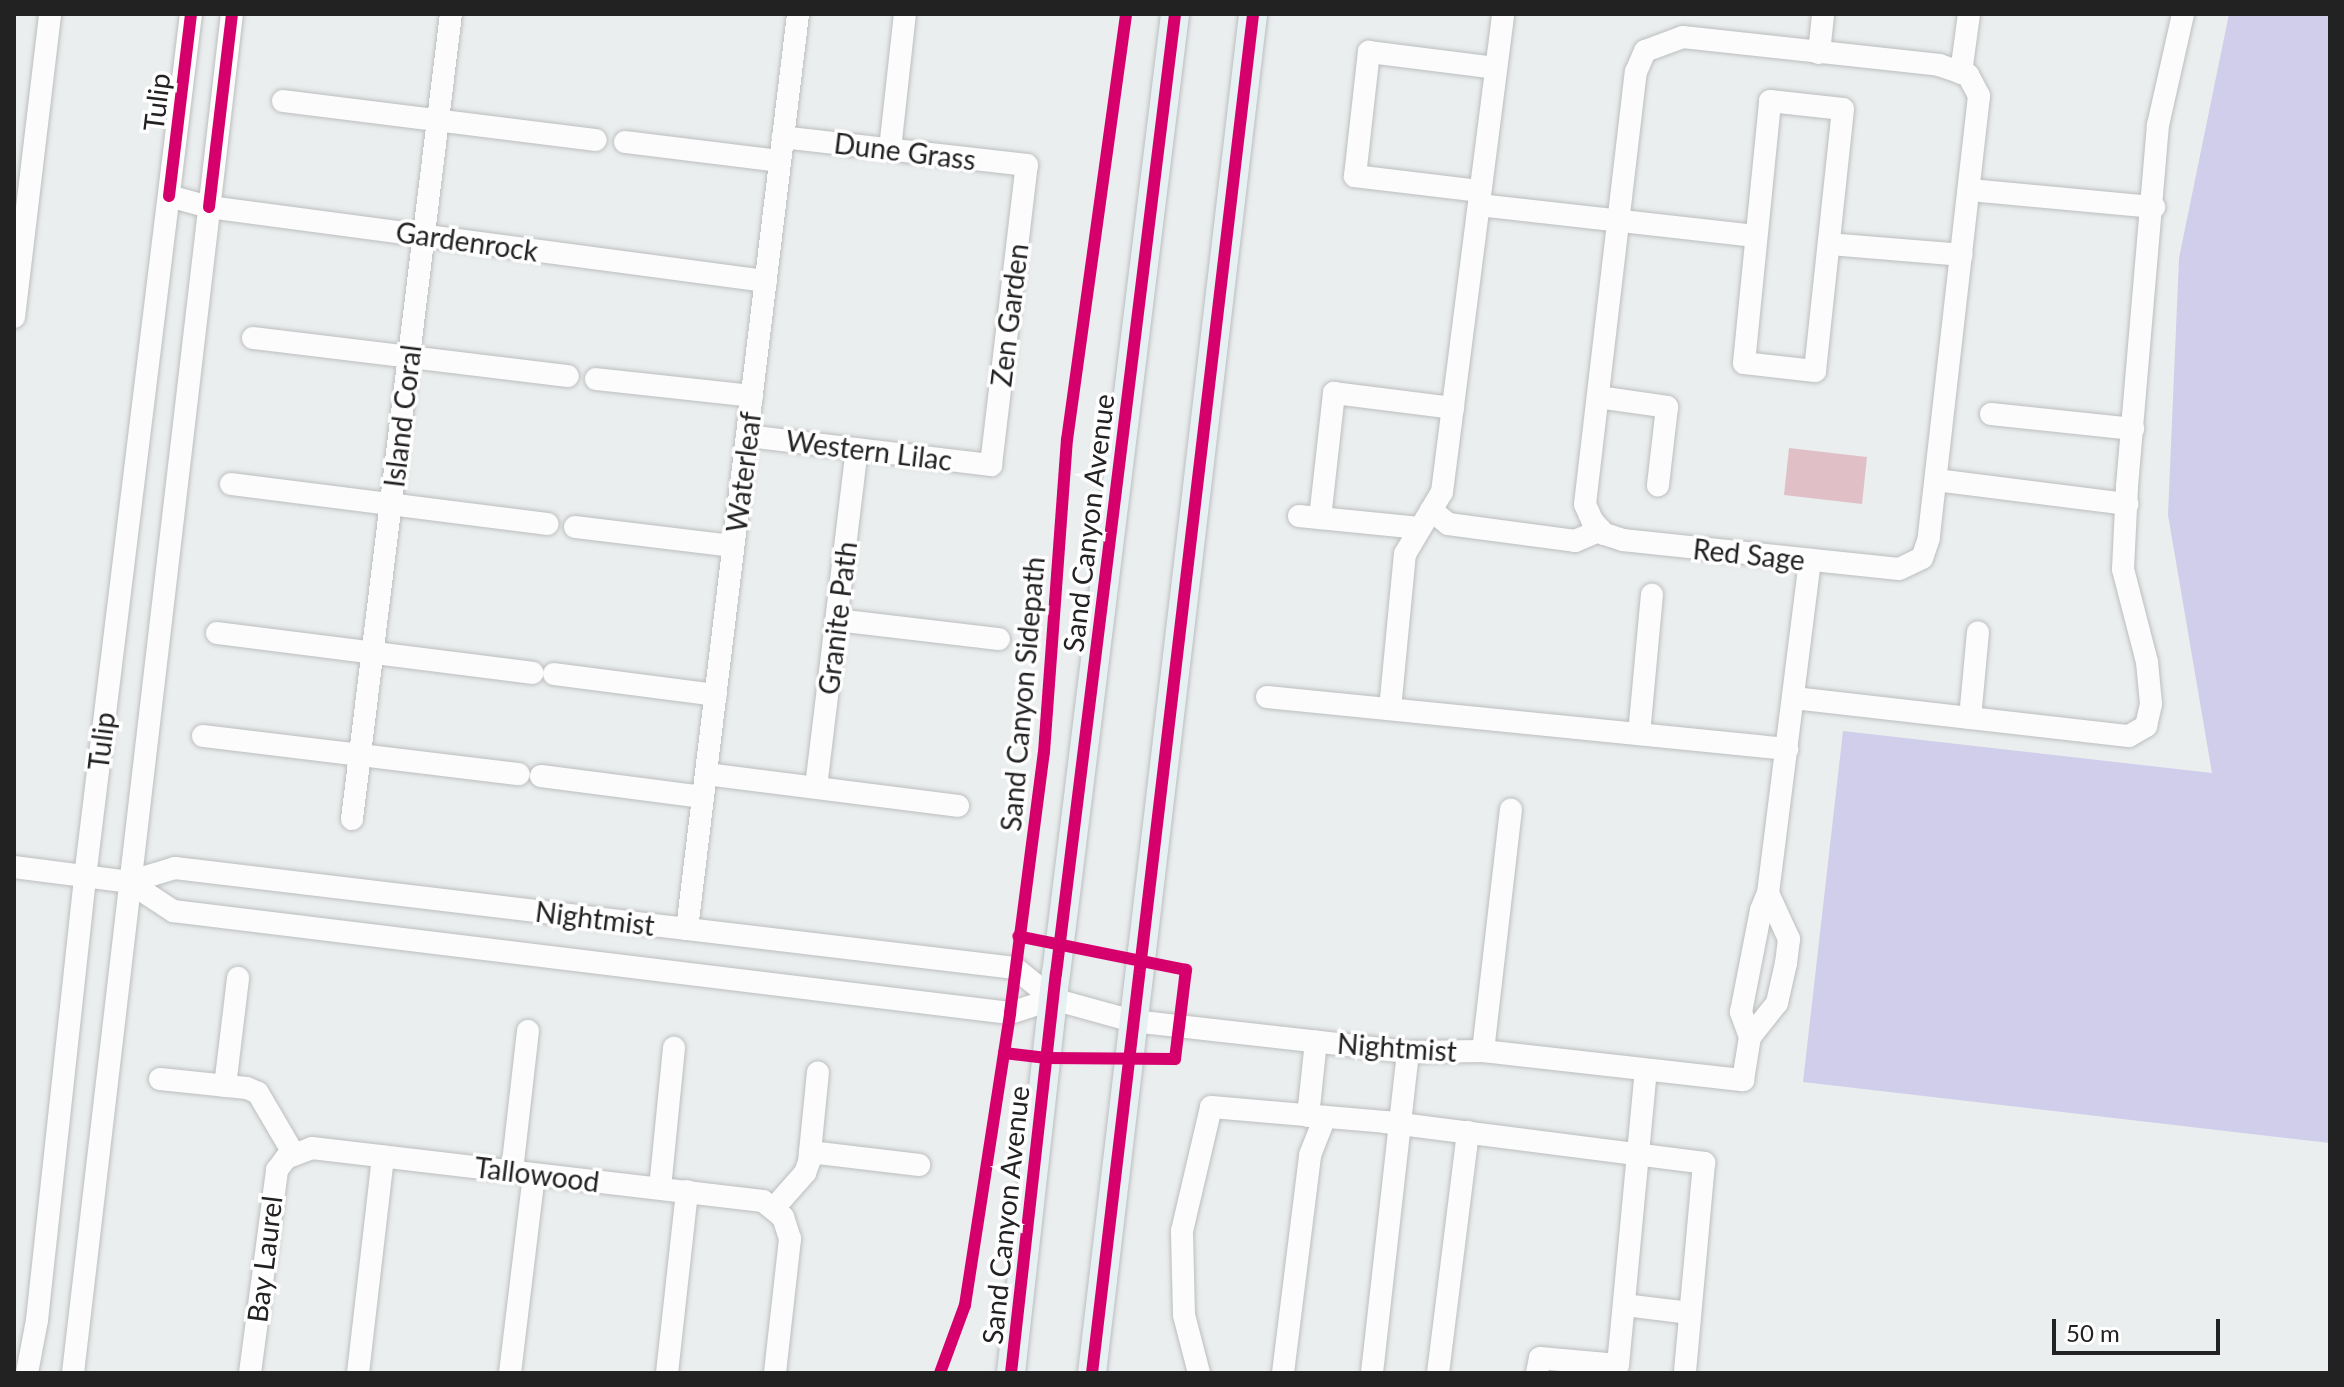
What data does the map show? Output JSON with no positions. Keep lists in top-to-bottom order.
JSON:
{
  "streets": {
    "main road": ["Sand Canyon Avenue"],
    "street": [
      "Tulip",
      "Dune Grass",
      "Gardenrock",
      "Zen Garden",
      "Island Coral",
      "Western Lilac",
      "Waterleaf",
      "Red Sage",
      "Granite Path",
      "Nightmist",
      "Tallowood",
      "Bay Laurel"
    ],
    "cycle path": ["Sand Canyon Sidepath"]
  },
  "crossings": [
    ["Tulip", "Gardenrock"],
    ["Tulip", "Nightmist"],
    ["Dune Grass", "Zen Garden"],
    ["Dune Grass", "Waterleaf"],
    ["Gardenrock", "Island Coral"],
    ["Gardenrock", "Waterleaf"],
    ["Zen Garden", "Western Lilac"],
    ["Western Lilac", "Waterleaf"],
    ["Western Lilac", "Granite Path"],
    ["Waterleaf", "Nightmist"],
    ["Sand Canyon Avenue", "Nightmist"],
    ["Tallowood", "Bay Laurel"]
  ],
  "scale_bar": "50 m"
}
